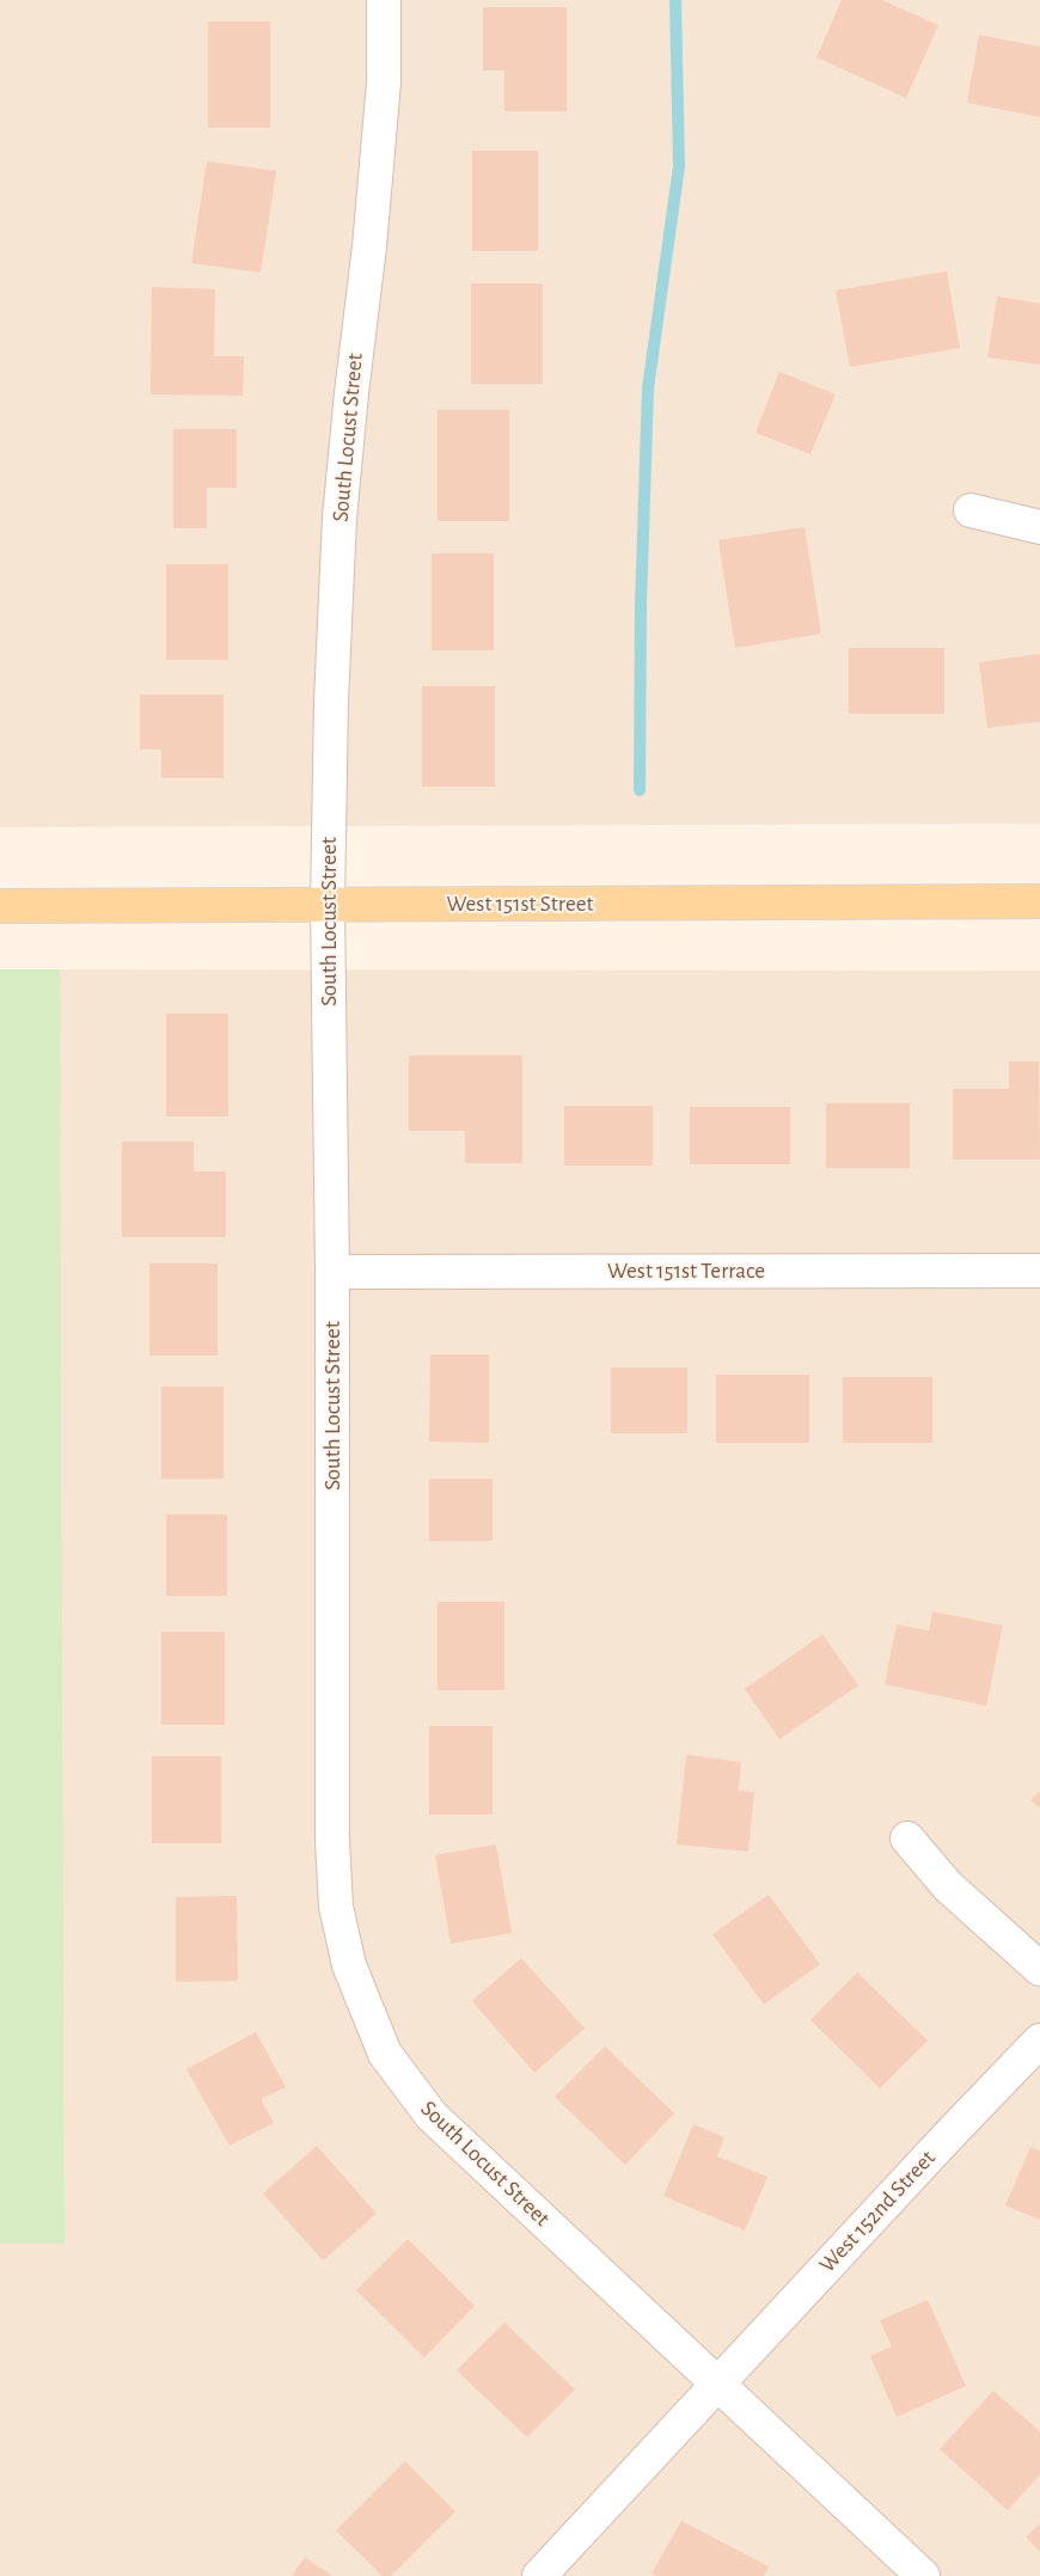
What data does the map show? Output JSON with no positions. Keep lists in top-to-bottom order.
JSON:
{
  "streets": {
    "main road": ["West 151st Street"],
    "street": ["South Locust Street", "West 151st Terrace", "West 152nd Street"]
  },
  "crossings": [
    ["South Locust Street", "West 151st Street"],
    ["South Locust Street", "West 151st Terrace"],
    ["South Locust Street", "West 152nd Street"]
  ]
}
